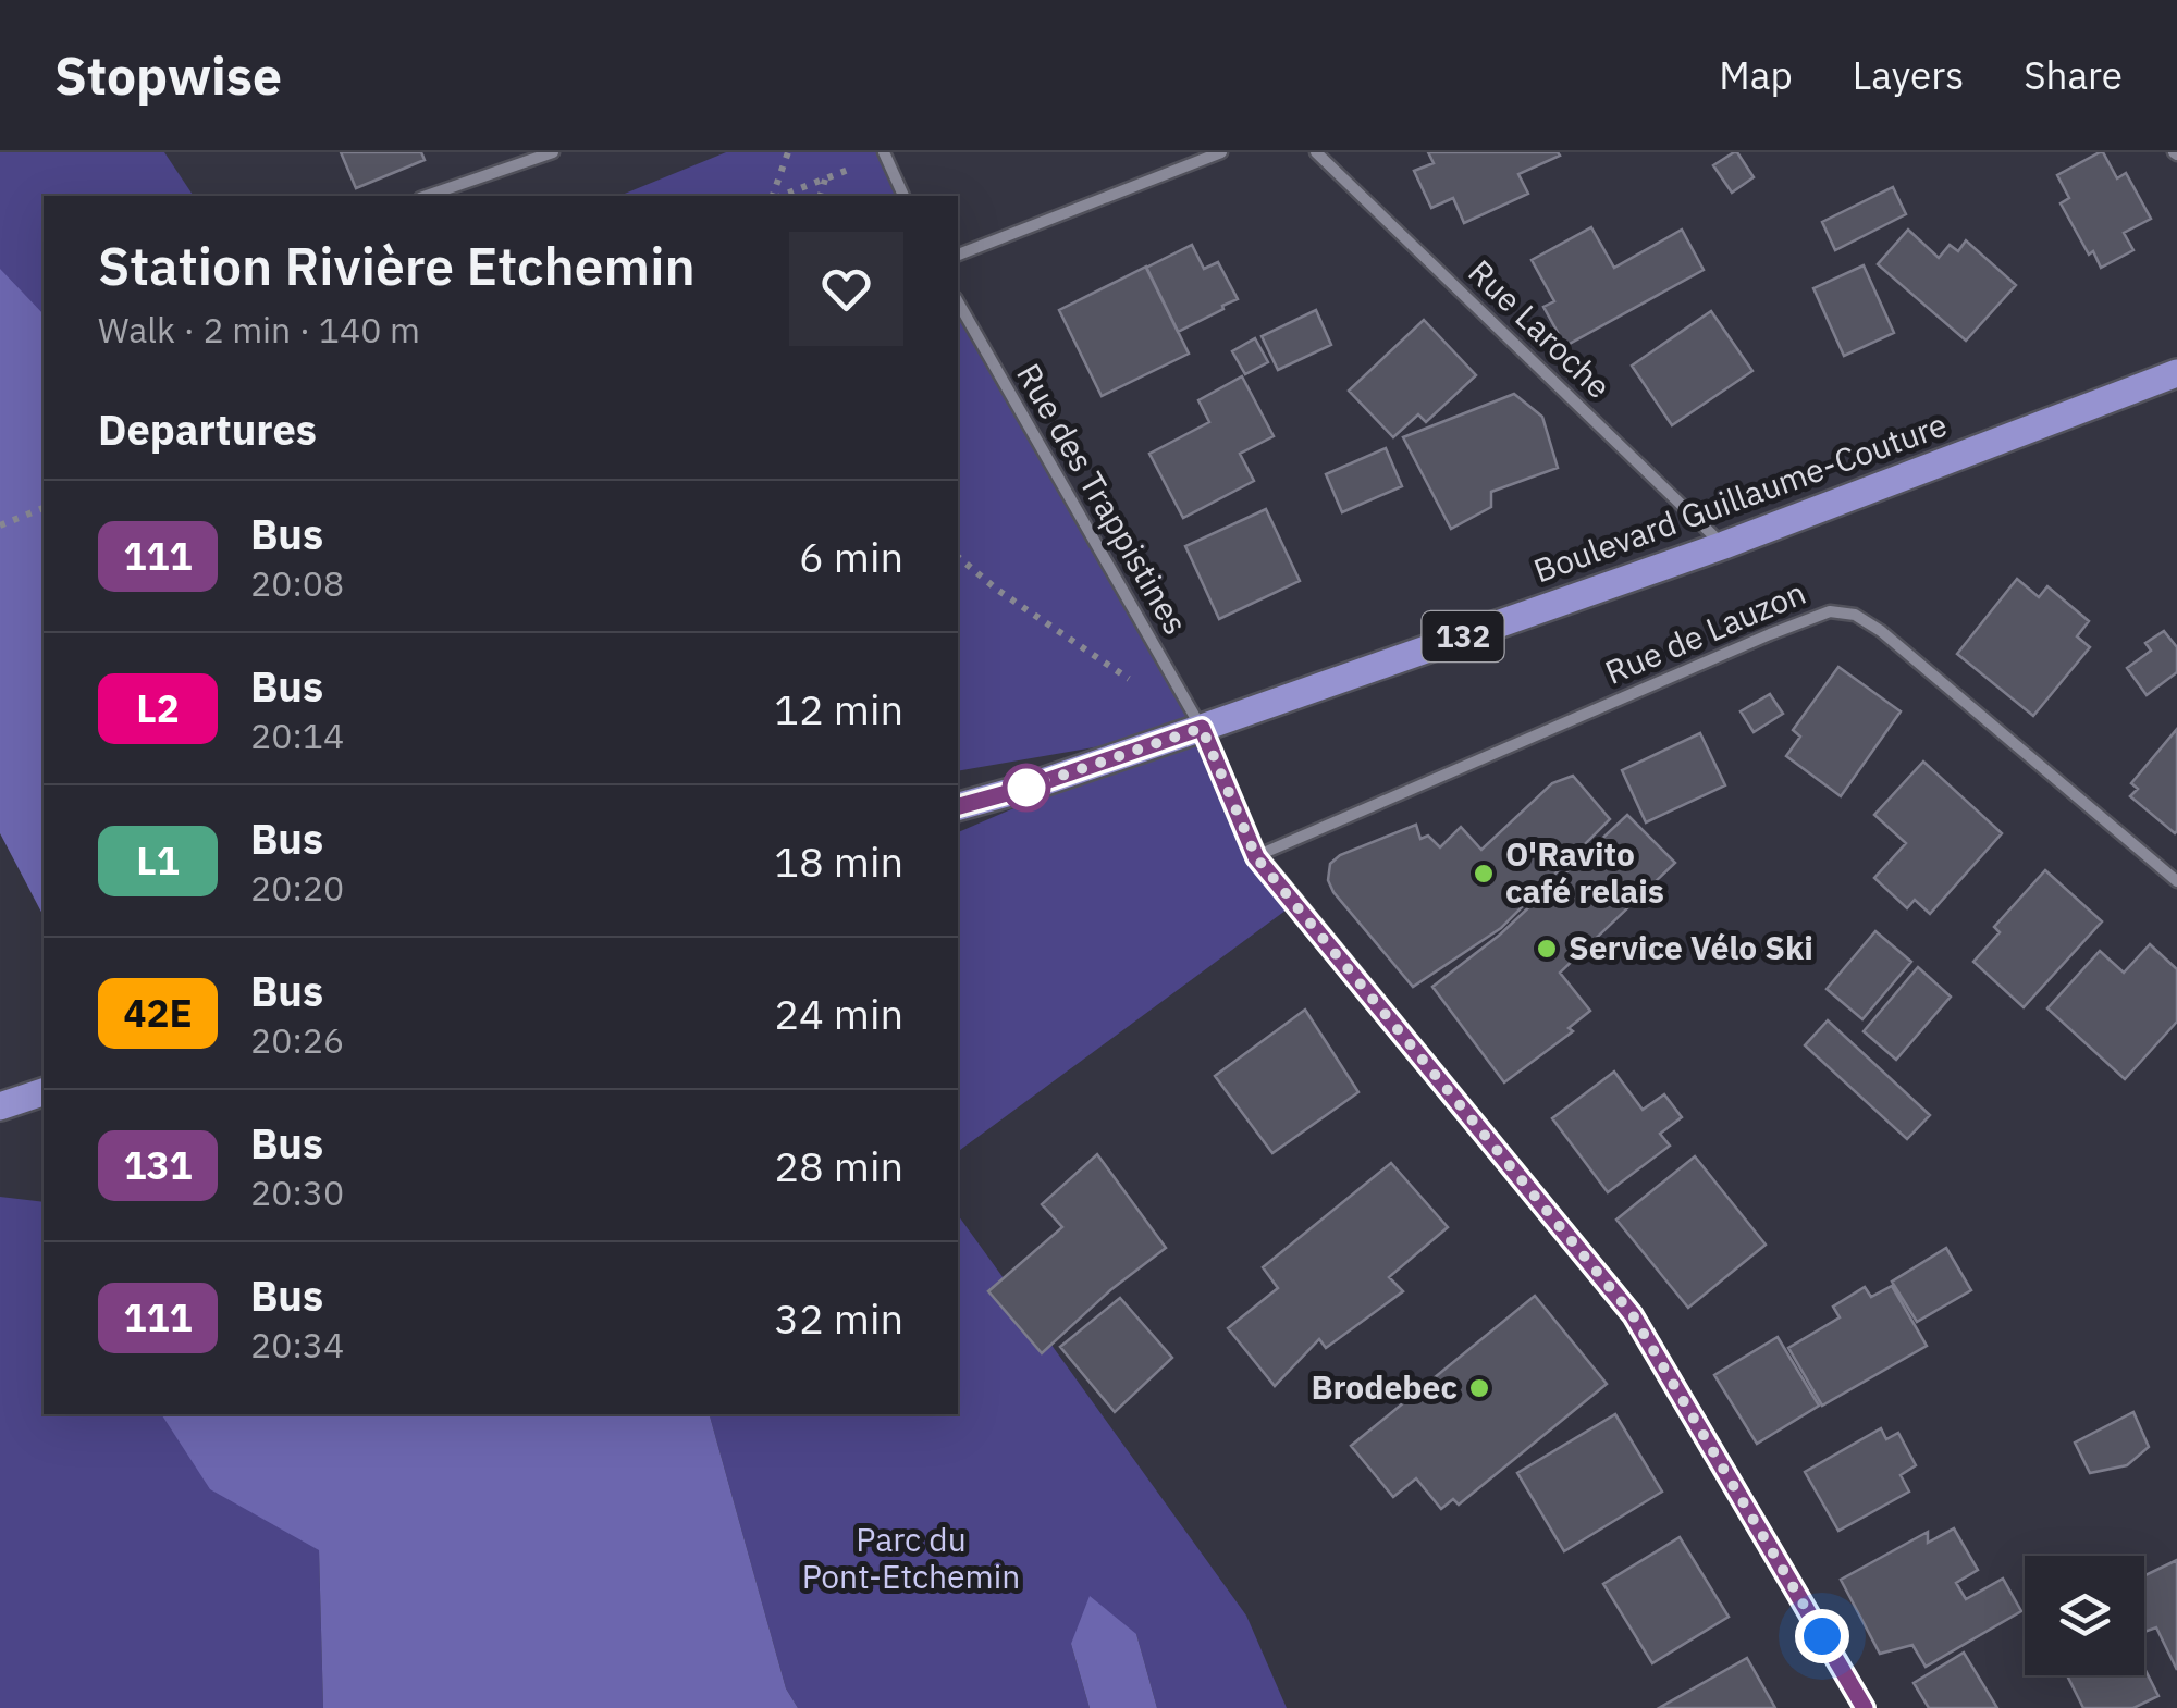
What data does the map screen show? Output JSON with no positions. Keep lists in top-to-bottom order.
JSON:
{
  "streets": {
    "main road": ["Boulevard Guillaume-Couture", "132"],
    "street": ["Rue Laroche", "Rue des Trappistines", "Rue de Lauzon"]
  },
  "crossings": [
    ["Rue Laroche", "Boulevard Guillaume-Couture"],
    ["Boulevard Guillaume-Couture", "Rue des Trappistines"]
  ],
  "parks": ["Parc du Pont-Etchemin"],
  "places": ["O'Ravito café relais", "Service Vélo Ski", "Brodebec"],
  "lines": ["bus line 111"],
  "page": {
    "header": "Stopwise",
    "nav": ["Map", "Layers", "Share"],
    "heading": [
      ["Station Rivière Etchemin", "Walk · 2 min · 140 m"],
      "Departures"
    ],
    "list": [
      {
        "mark": "111",
        "name": "Bus",
        "note": "20:08",
        "value": "6 min"
      },
      {
        "mark": "L2",
        "name": "Bus",
        "note": "20:14",
        "value": "12 min"
      },
      {
        "mark": "L1",
        "name": "Bus",
        "note": "20:20",
        "value": "18 min"
      },
      {
        "mark": "42E",
        "name": "Bus",
        "note": "20:26",
        "value": "24 min"
      },
      {
        "mark": "131",
        "name": "Bus",
        "note": "20:30",
        "value": "28 min"
      },
      {
        "mark": "111",
        "name": "Bus",
        "note": "20:34",
        "value": "32 min"
      }
    ]
  }
}
